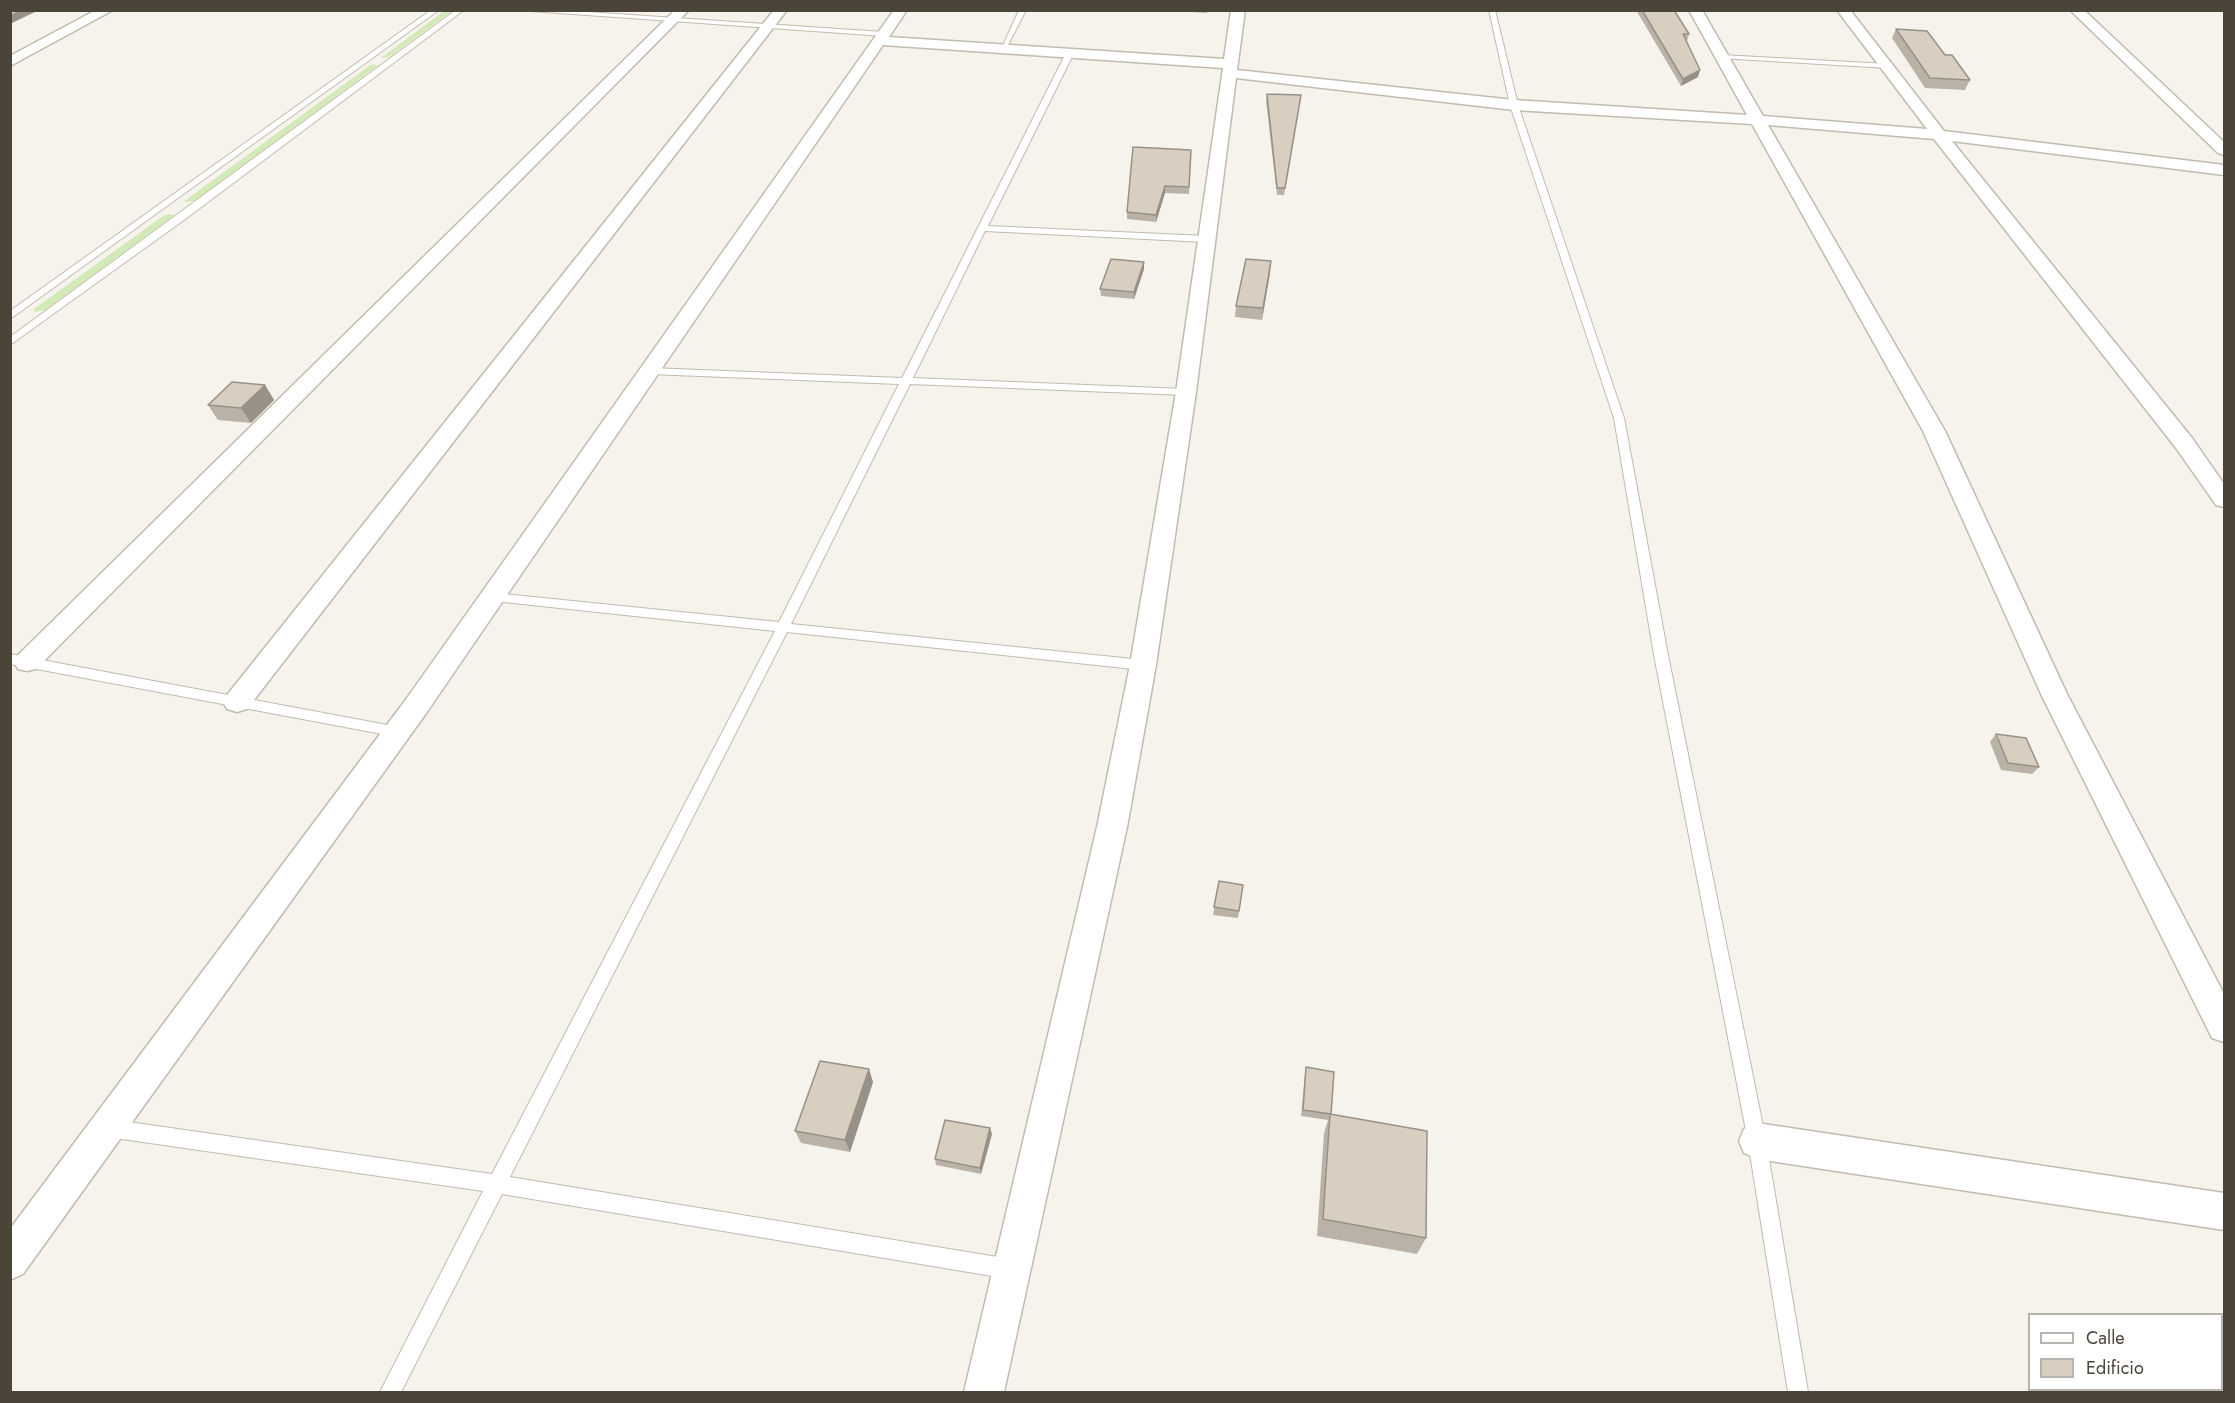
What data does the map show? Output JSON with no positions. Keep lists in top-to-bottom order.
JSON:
{
  "legend": ["Calle", "Edificio"]
}
